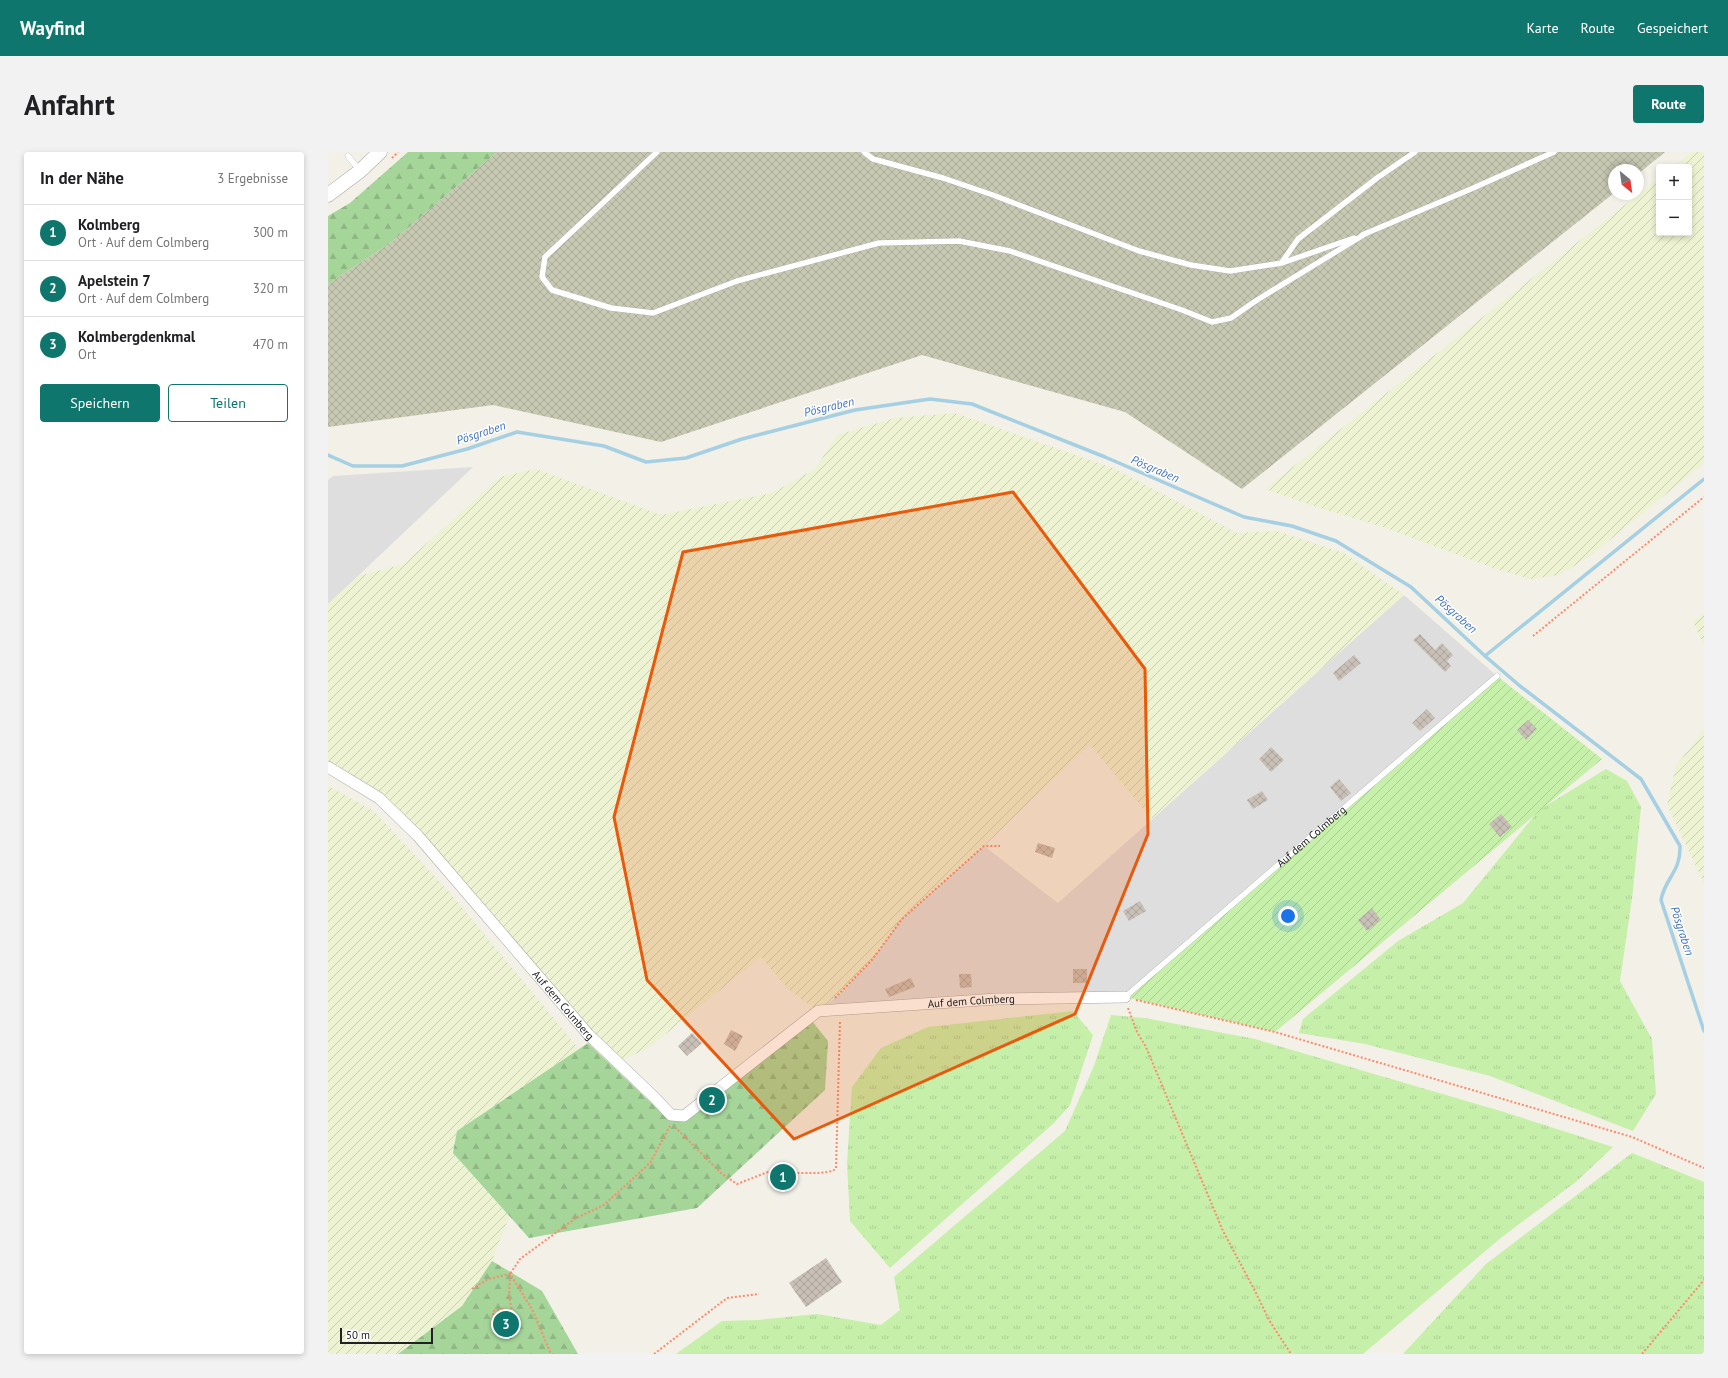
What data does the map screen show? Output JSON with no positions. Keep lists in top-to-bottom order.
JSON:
{
  "streets": {
    "street": ["Auf dem Colmberg"]
  },
  "water": ["Pösgraben"],
  "scale_bar": "50 m",
  "north": "bottom right",
  "page": {
    "header": "Wayfind",
    "nav": ["Karte", "Route", "Gespeichert"],
    "buttons": [
      "Route",
      ["Speichern", "Teilen"]
    ],
    "title": "Anfahrt",
    "heading": ["In der Nähe", "3 Ergebnisse"],
    "map_buttons": ["+", "−"],
    "list": [
      {
        "mark": "1",
        "name": "Kolmberg",
        "note": "Ort · Auf dem Colmberg",
        "value": "300 m"
      },
      {
        "mark": "2",
        "name": "Apelstein 7",
        "note": "Ort · Auf dem Colmberg",
        "value": "320 m"
      },
      {
        "mark": "3",
        "name": "Kolmbergdenkmal",
        "note": "Ort",
        "value": "470 m"
      }
    ],
    "pins": ["2", "1", "3"],
    "scale": "50 m"
  }
}
